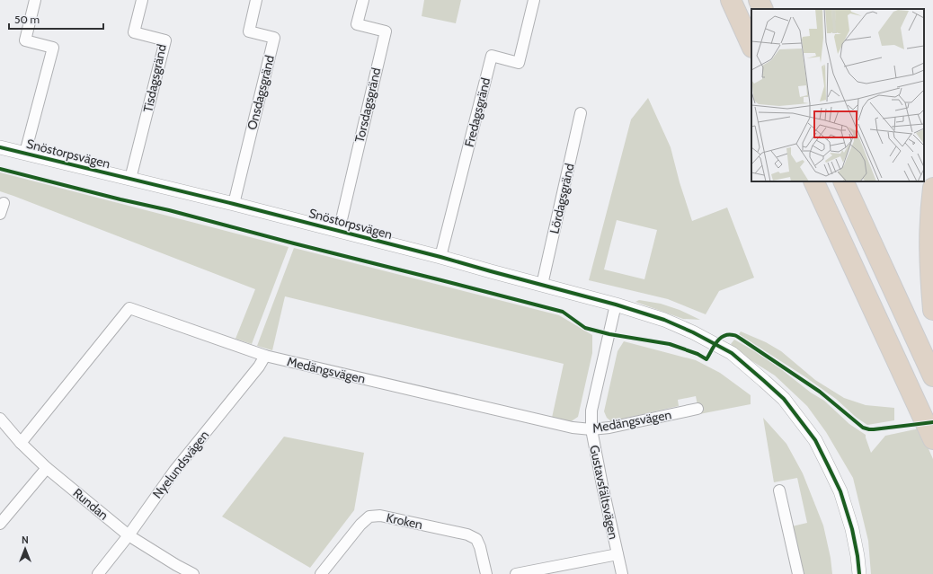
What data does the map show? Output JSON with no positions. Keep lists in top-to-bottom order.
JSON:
{
  "streets": {
    "street": [
      "Tisdagsgränd",
      "Onsdagsgränd",
      "Torsdagsgränd",
      "Fredagsgränd",
      "Snöstorpsvägen",
      "Lördagsgränd",
      "Medängsvägen",
      "Nyelundsvägen",
      "Gustavsfältsvägen",
      "Rundan",
      "Kroken"
    ]
  },
  "crossings": [
    ["Tisdagsgränd", "Snöstorpsvägen"],
    ["Onsdagsgränd", "Snöstorpsvägen"],
    ["Torsdagsgränd", "Snöstorpsvägen"],
    ["Fredagsgränd", "Snöstorpsvägen"],
    ["Snöstorpsvägen", "Lördagsgränd"],
    ["Snöstorpsvägen", "Gustavsfältsvägen"],
    ["Medängsvägen", "Nyelundsvägen"],
    ["Medängsvägen", "Gustavsfältsvägen"],
    ["Medängsvägen", "Rundan"],
    ["Nyelundsvägen", "Rundan"]
  ],
  "scale_bar": "50 m",
  "north": "top"
}
